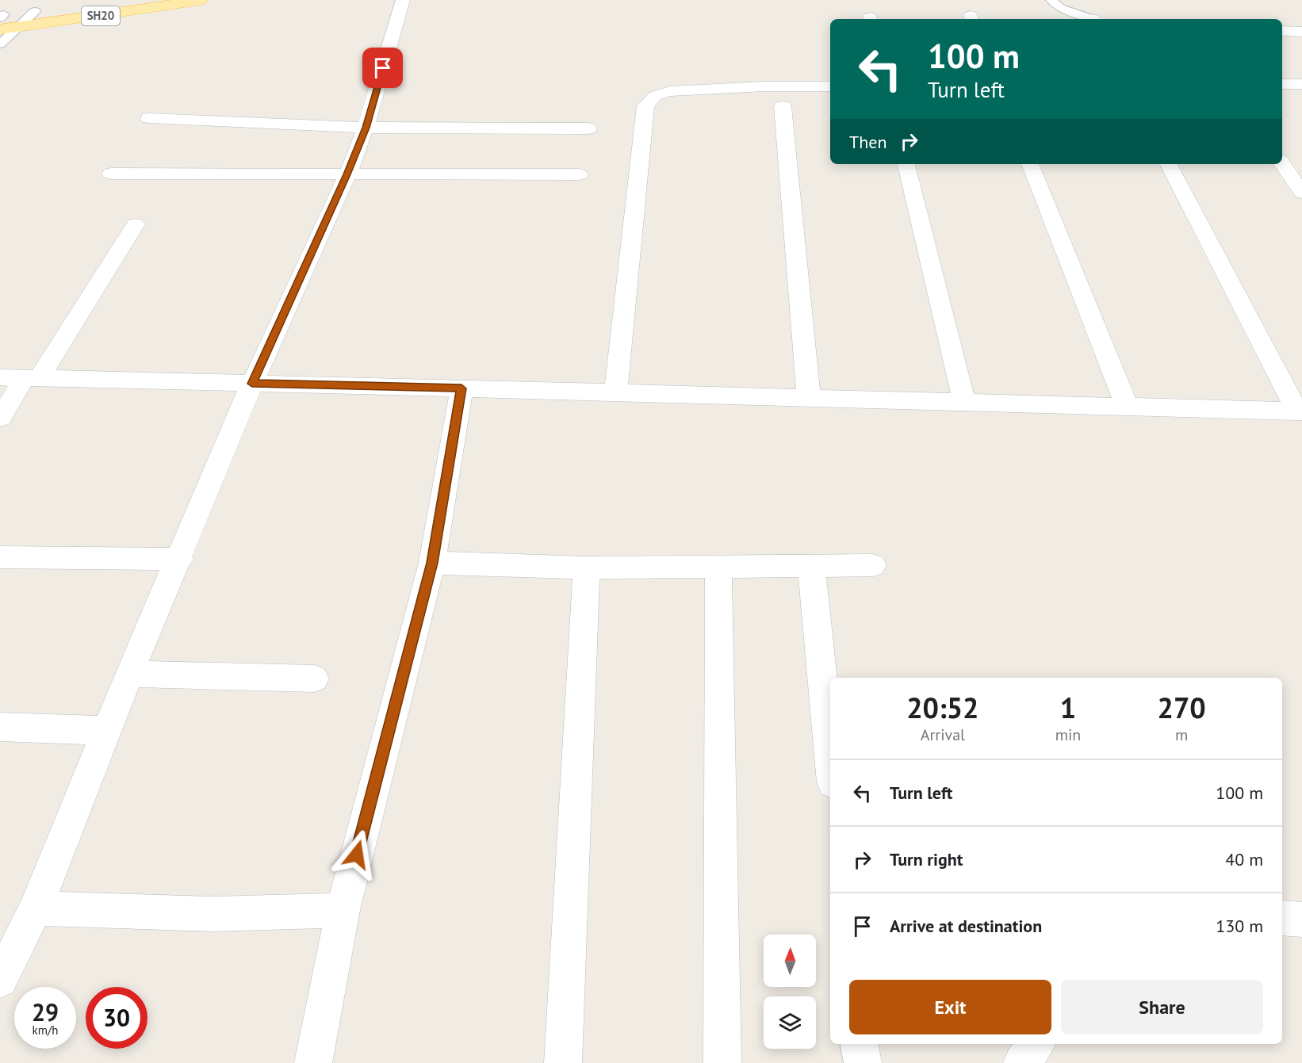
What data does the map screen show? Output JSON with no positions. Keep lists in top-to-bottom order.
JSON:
{
  "streets": {
    "main road": ["SH20"]
  },
  "north": "top",
  "page": {
    "turn": ["100 m", "Turn left"],
    "then": "Then",
    "eta": [
      "20:52",
      "Arrival",
      "1",
      "min",
      "270",
      "m"
    ],
    "list": [
      {
        "name": "Turn left",
        "value": "100 m"
      },
      {
        "name": "Turn right",
        "value": "40 m"
      },
      {
        "name": "Arrive at destination",
        "value": "130 m"
      }
    ],
    "buttons": ["Exit", "Share"],
    "speed": "29 km/h",
    "limit": "30"
  }
}
